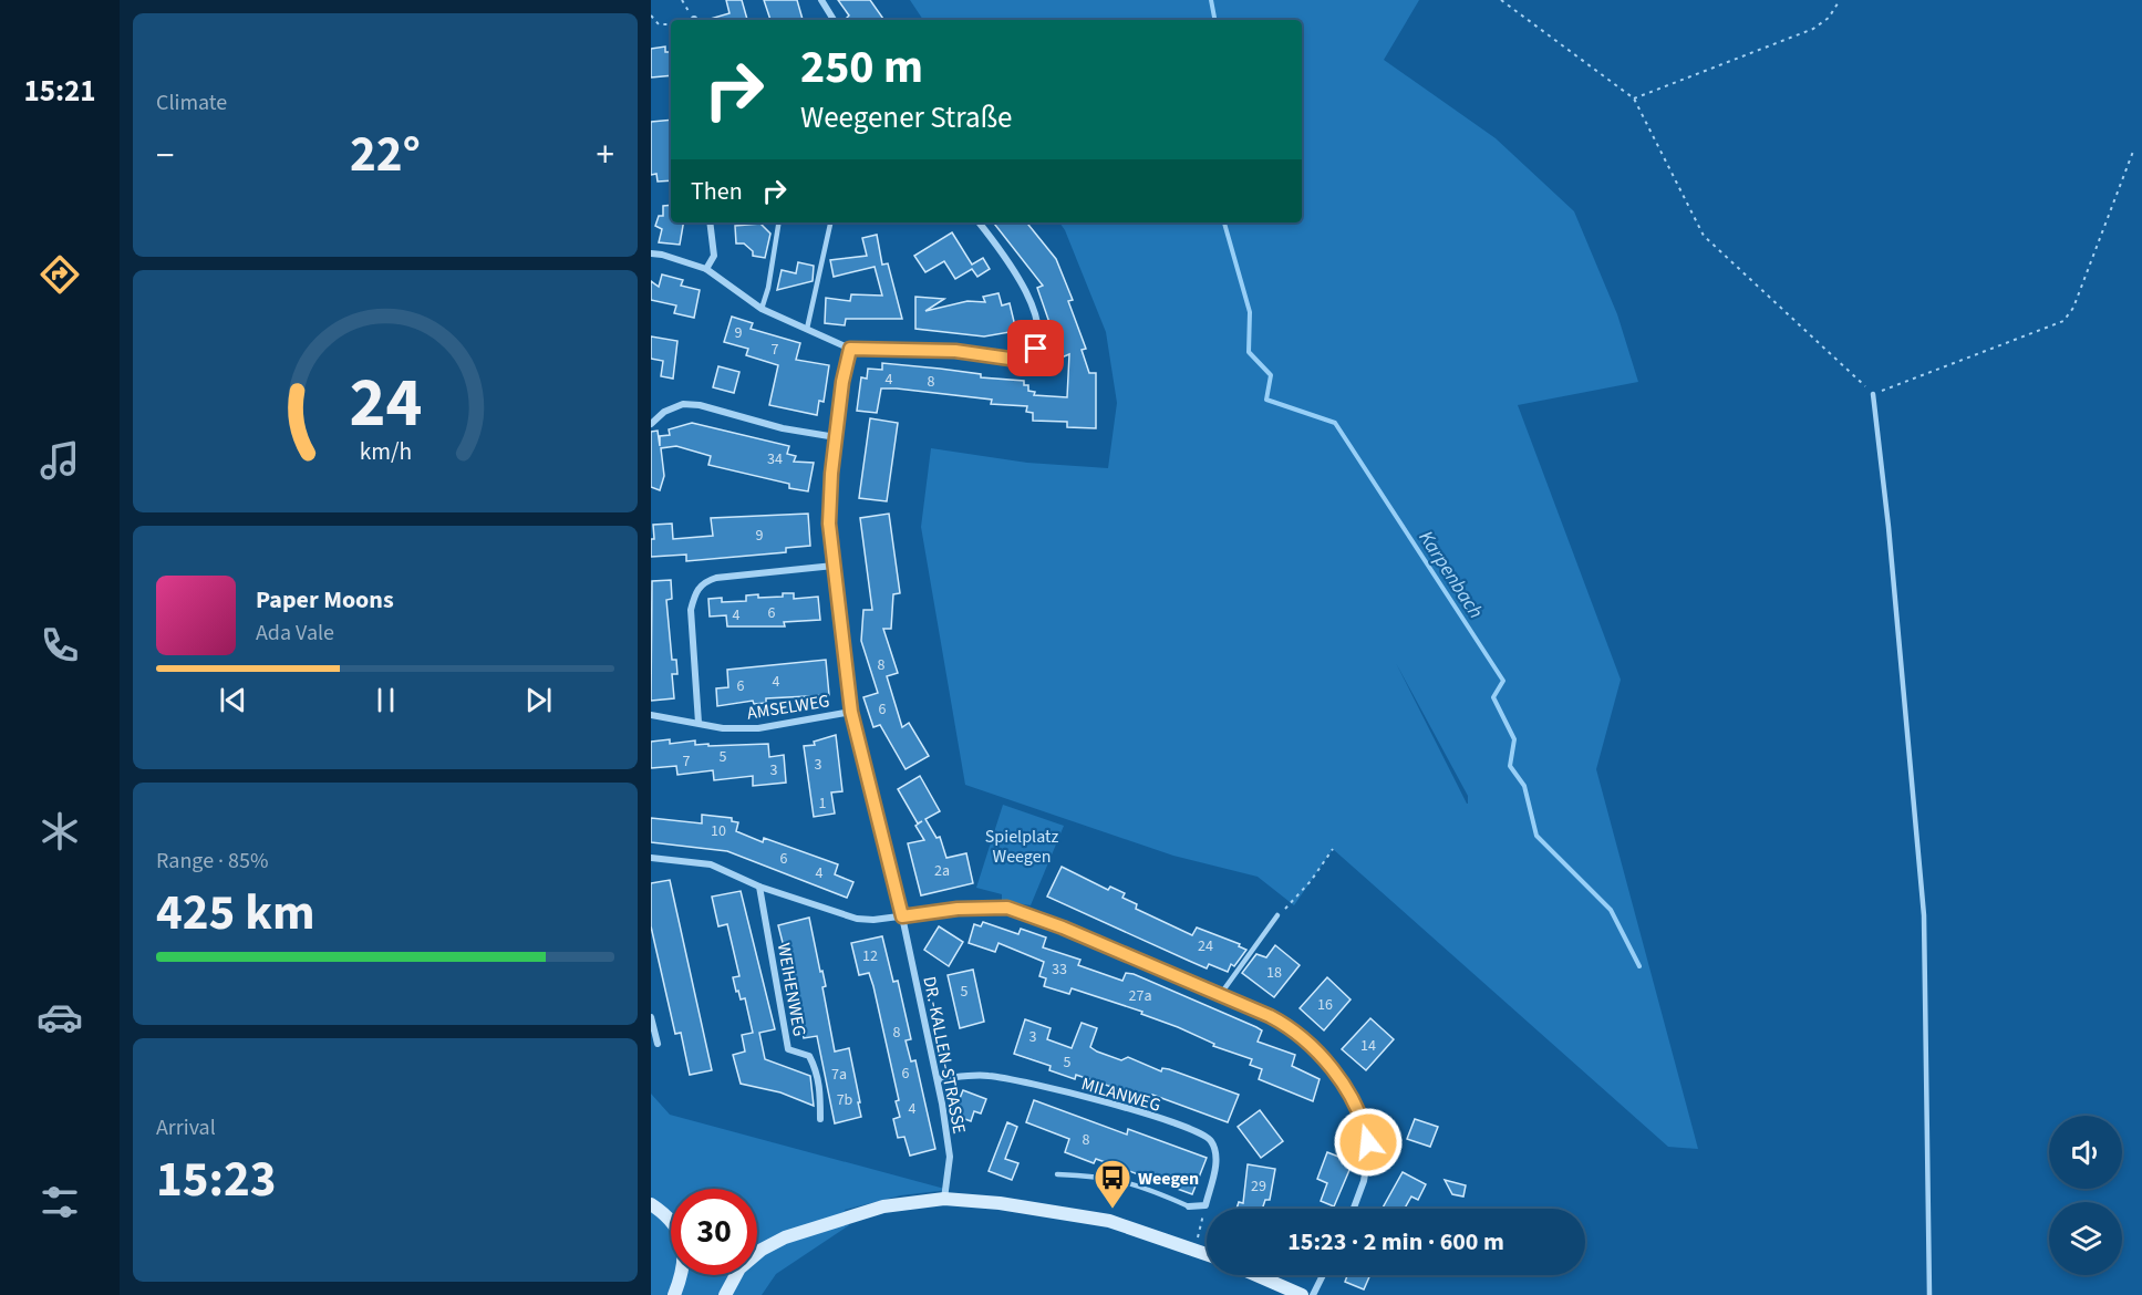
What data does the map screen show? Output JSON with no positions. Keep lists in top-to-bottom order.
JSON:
{
  "streets": {
    "street": [
      "AMSELWEG",
      "WEIHENWEG",
      "DR.-KALLEN-STRASSE",
      "MILANWEG"
    ]
  },
  "crossings": [
    ["AMSELWEG", "DR.-KALLEN-STRASSE"],
    ["DR.-KALLEN-STRASSE", "MILANWEG"]
  ],
  "water": ["Karpenbach"],
  "parks": ["Spielplatz Weegen"],
  "places": {
    "bus stop": ["Weegen"]
  },
  "house_numbers": [
    "9",
    "7",
    "4",
    "8",
    "34",
    "9",
    "6",
    "4",
    "8",
    "4",
    "6",
    "6",
    "5",
    "7",
    "3",
    "3",
    "1",
    "10",
    "6",
    "2a",
    "4",
    "24",
    "12",
    "33",
    "18",
    "5",
    "27a",
    "16",
    "8",
    "3",
    "14",
    "5",
    "6",
    "7a",
    "7b",
    "4",
    "8",
    "29"
  ],
  "page": {
    "tabs": "15:21",
    "tile": [
      "Climate",
      ["Range · 85%", "425 km"],
      ["Arrival", "15:23"]
    ],
    "turn": ["250 m", "Weegener Straße"],
    "heat": ["−", "22°", "+"],
    "then": "Then",
    "song": ["Paper Moons", "Ada Vale"],
    "limit": "30",
    "trip": "15:23 · 2 min · 600 m",
    "gauge": ["24", "km/h"]
  }
}
